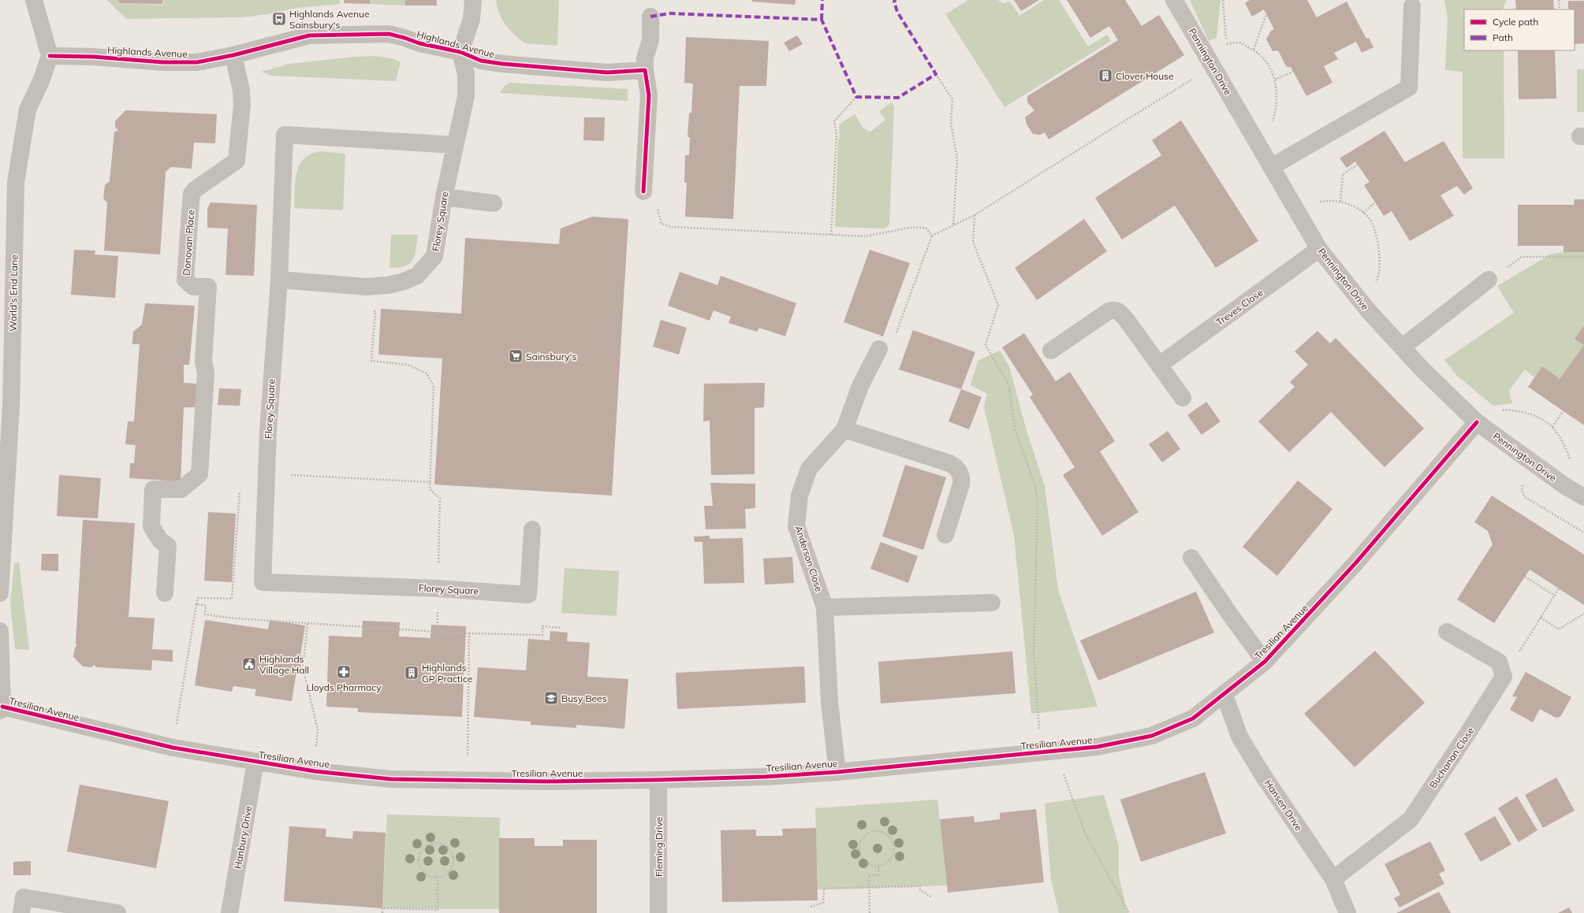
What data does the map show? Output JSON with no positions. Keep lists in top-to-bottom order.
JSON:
{
  "streets": {
    "street": [
      "Highlands Avenue",
      "Pennington Drive",
      "Florey Square",
      "Donovan Place",
      "World's End Lane",
      "Treves Close",
      "Anderson Close",
      "Tresilian Avenue",
      "Buchanan Close",
      "Hansen Drive",
      "Hanbury Drive",
      "Fleming Drive"
    ]
  },
  "crossings": [
    ["Highlands Avenue", "Florey Square"],
    ["Highlands Avenue", "Donovan Place"],
    ["Highlands Avenue", "World's End Lane"],
    ["Pennington Drive", "Treves Close"],
    ["Pennington Drive", "Tresilian Avenue"],
    ["Anderson Close", "Tresilian Avenue"],
    ["Tresilian Avenue", "Hansen Drive"],
    ["Tresilian Avenue", "Hanbury Drive"],
    ["Tresilian Avenue", "Fleming Drive"],
    ["Buchanan Close", "Hansen Drive"]
  ],
  "places": {
    "bus stop": ["Highlands Avenue Sainsbury's"],
    "building": ["Clover House", "Highlands GP Practice"],
    "supermarket": ["Sainsbury's"],
    "public building": ["Highlands Village Hall"],
    "pharmacy": ["Lloyds Pharmacy"],
    "school or university": ["Busy Bees"]
  },
  "legend": ["Cycle path", "Path"]
}
